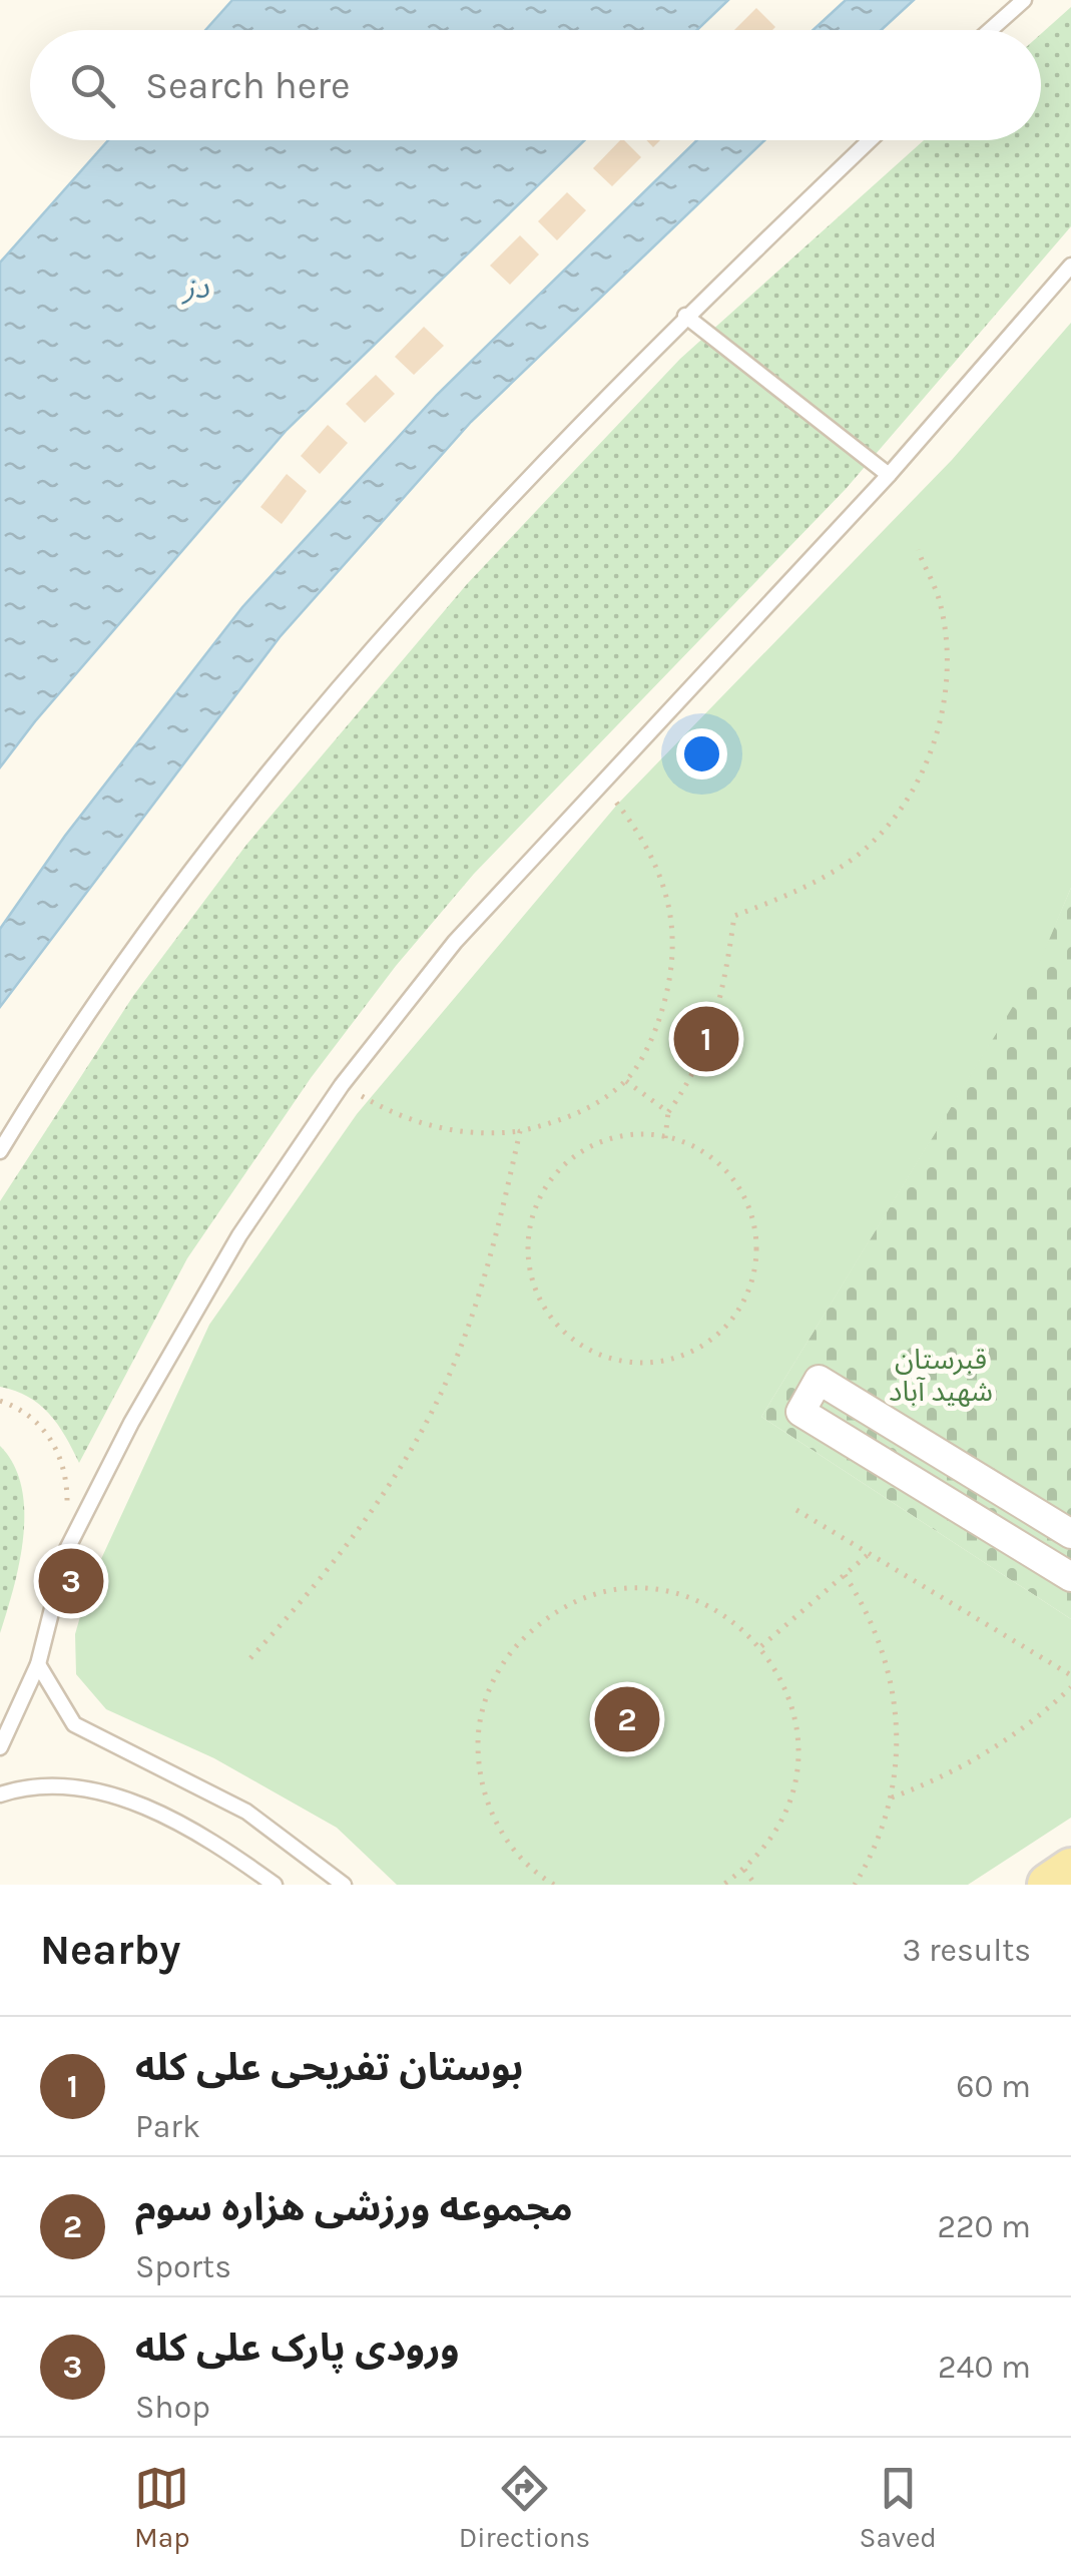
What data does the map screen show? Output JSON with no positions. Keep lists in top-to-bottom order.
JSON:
{
  "water": ["دز"],
  "parks": ["قبرستان شهید آباد"],
  "page": {
    "search": "Search here",
    "pins": ["1", "3", "2"],
    "heading": ["Nearby", "3 results"],
    "list": [
      {
        "mark": "1",
        "name": "بوستان تفریحی علی کله",
        "note": "Park",
        "value": "60 m"
      },
      {
        "mark": "2",
        "name": "مجموعه ورزشی هزاره سوم",
        "note": "Sports",
        "value": "220 m"
      },
      {
        "mark": "3",
        "name": "ورودی پارک علی کله",
        "note": "Shop",
        "value": "240 m"
      }
    ],
    "nav": ["Map", "Directions", "Saved"]
  }
}
